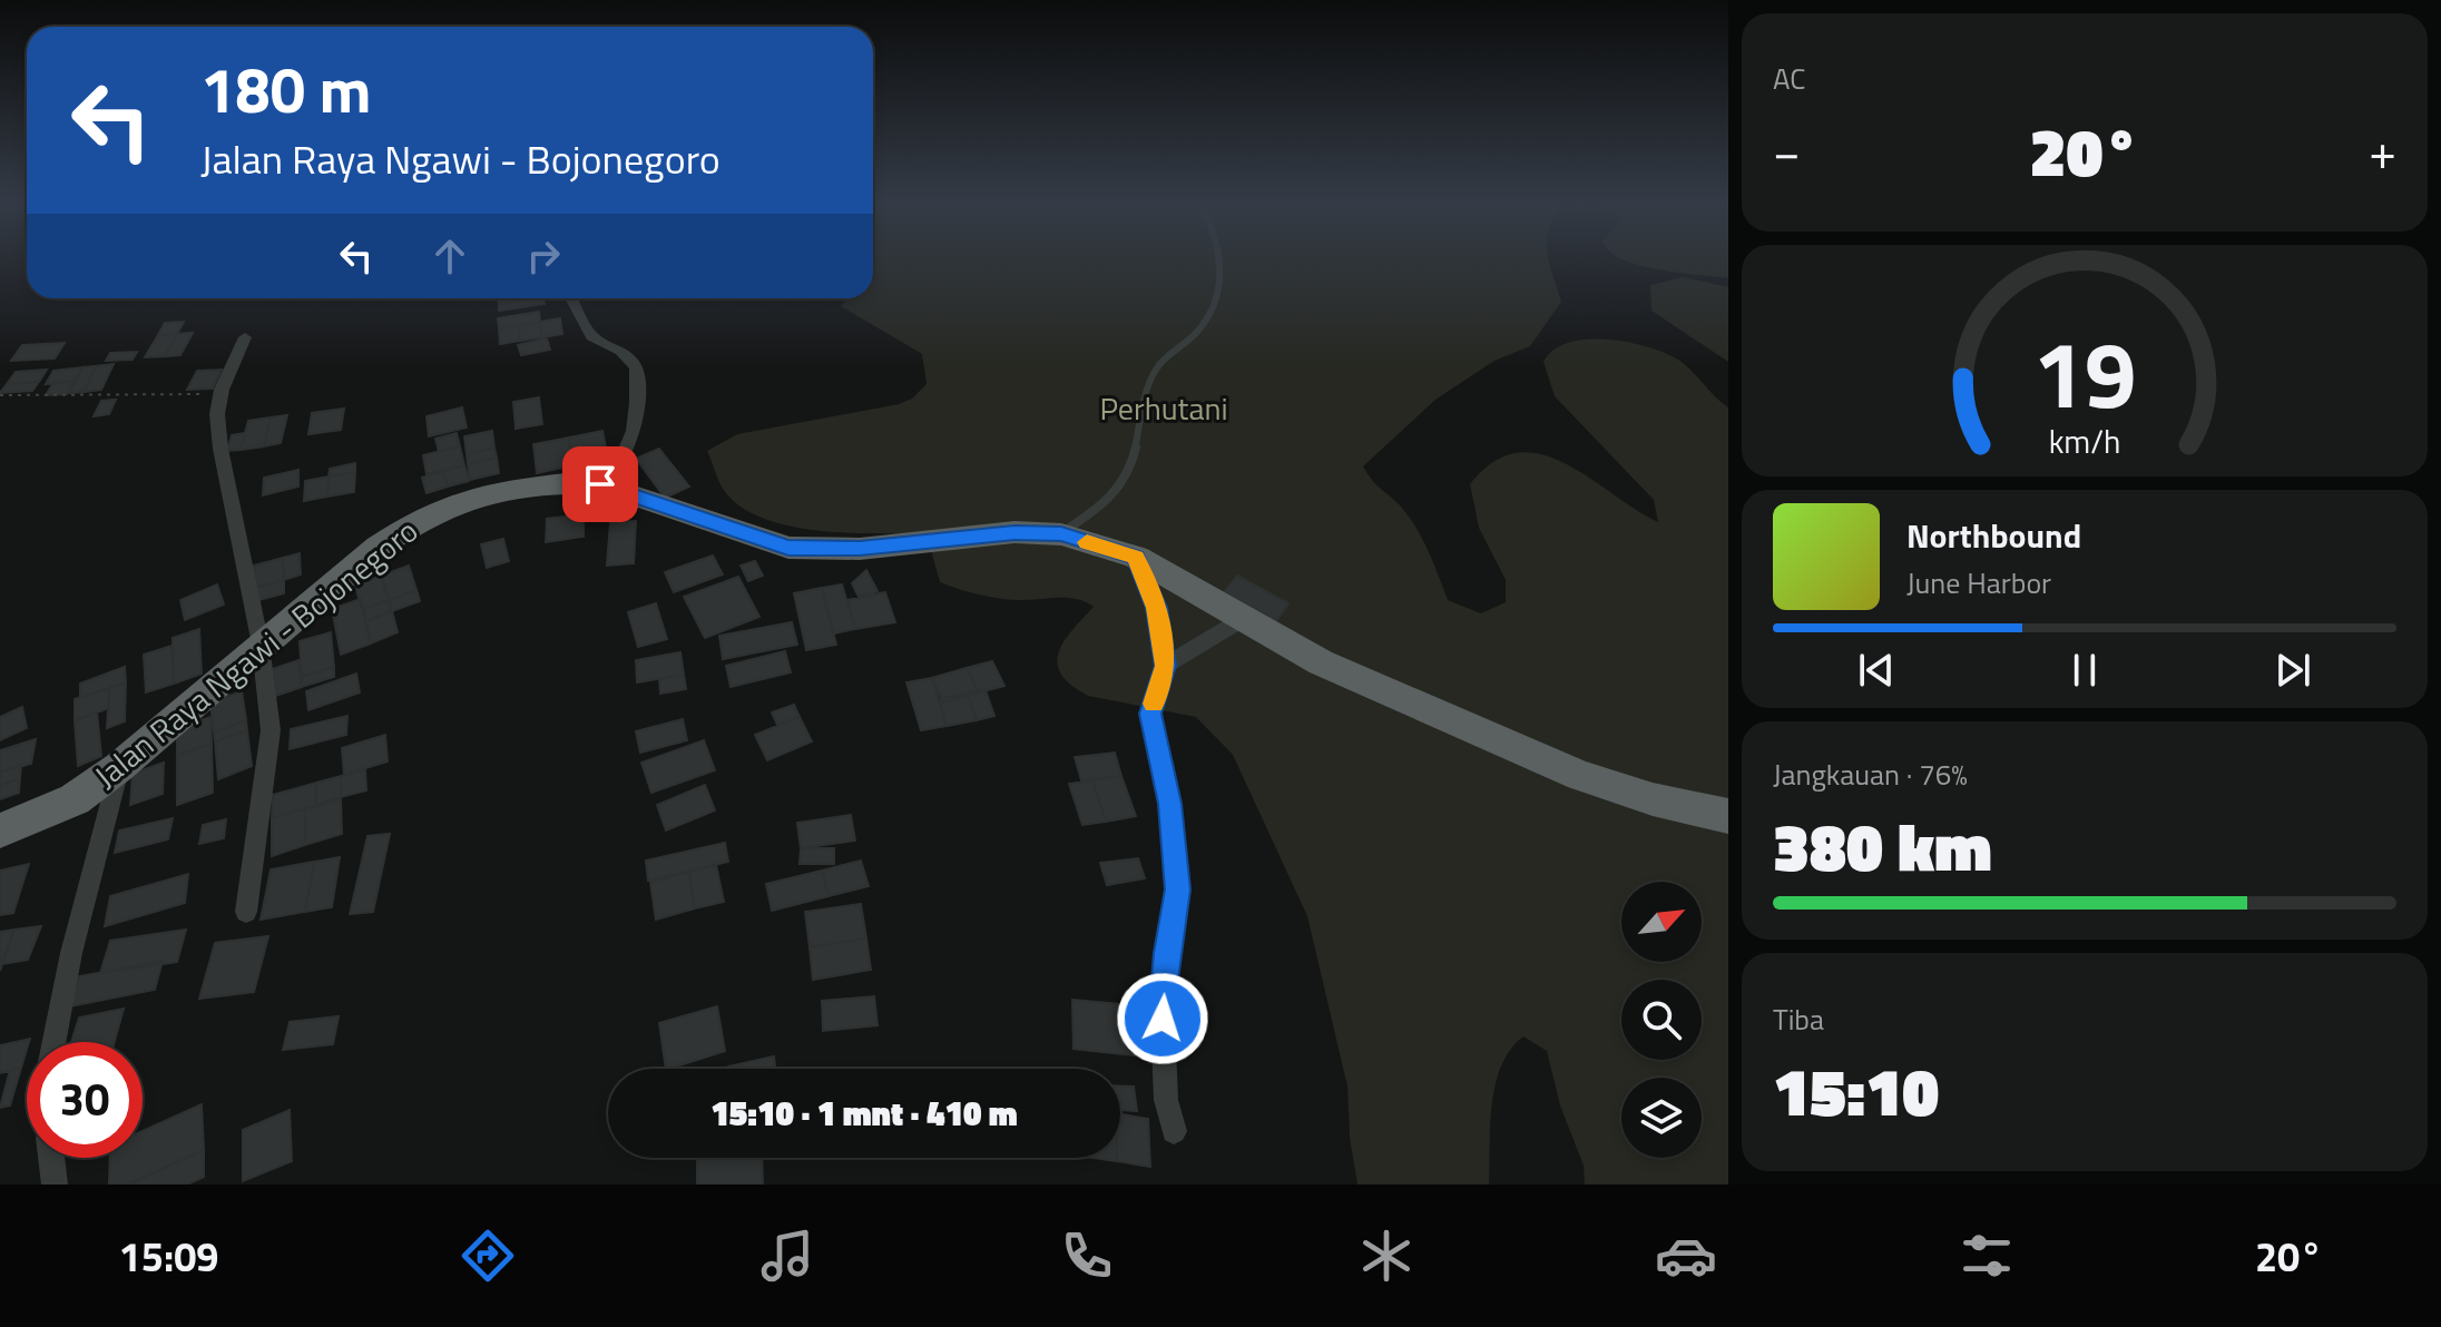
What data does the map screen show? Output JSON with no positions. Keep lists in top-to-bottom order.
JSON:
{
  "streets": {
    "highway": ["Jalan Raya Ngawi - Bojonegoro"]
  },
  "parks": ["Perhutani"],
  "north": "top right",
  "page": {
    "tile": [
      "AC",
      ["Jangkauan · 76%", "380 km"],
      ["Tiba", "15:10"]
    ],
    "turn": ["180 m", "Jalan Raya Ngawi - Bojonegoro"],
    "heat": ["−", "20°", "+"],
    "song": ["Northbound", "June Harbor"],
    "limit": "30",
    "trip": "15:10 · 1 mnt · 410 m",
    "tabs": ["15:09", "20°"],
    "gauge": ["19", "km/h"]
  }
}
